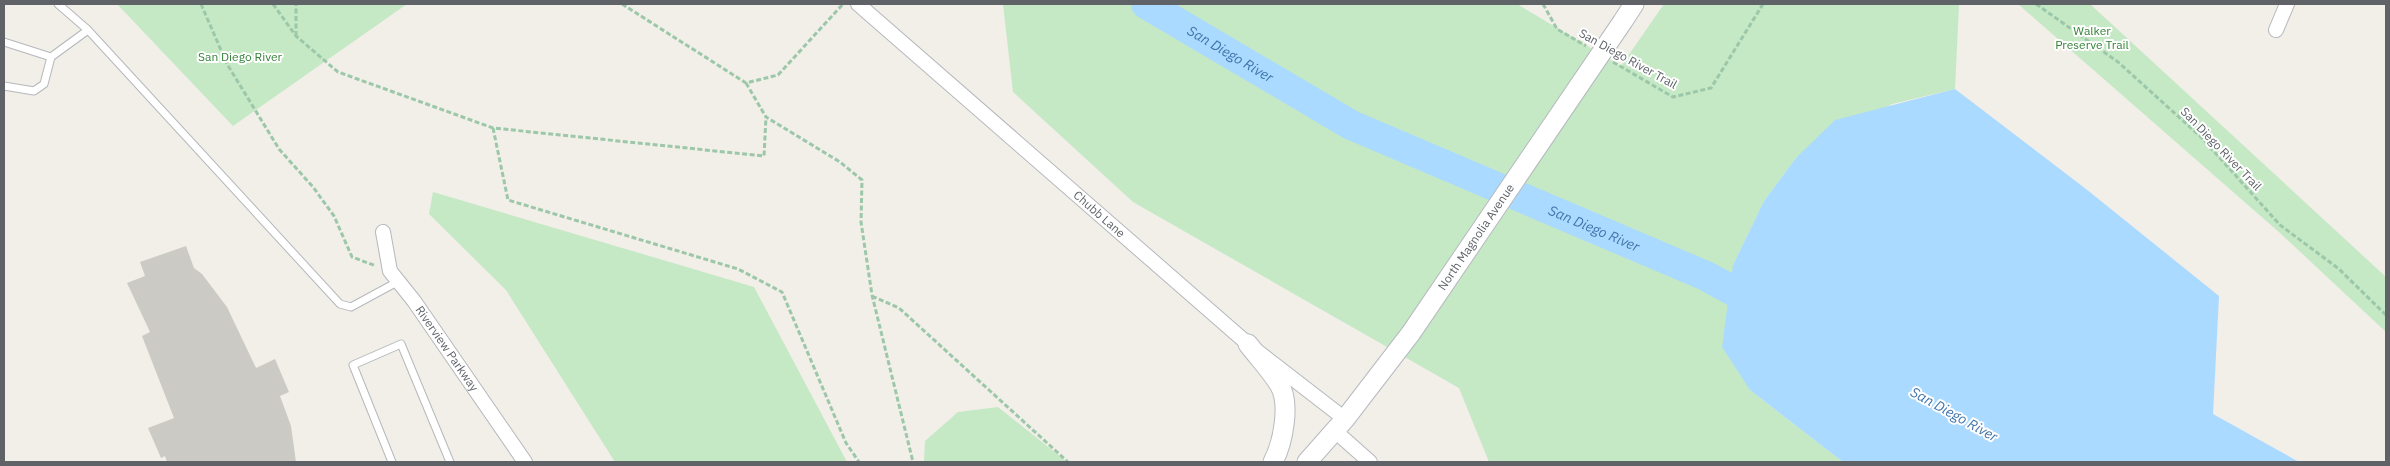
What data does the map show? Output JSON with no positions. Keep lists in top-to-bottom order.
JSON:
{
  "streets": {
    "main road": ["North Magnolia Avenue"],
    "street": ["Chubb Lane", "Riverview Parkway"],
    "path": ["San Diego River Trail"]
  },
  "crossings": [
    ["Chubb Lane", "North Magnolia Avenue"]
  ],
  "water": ["San Diego River"],
  "parks": ["Walker Preserve Trail", "San Diego River"]
}
